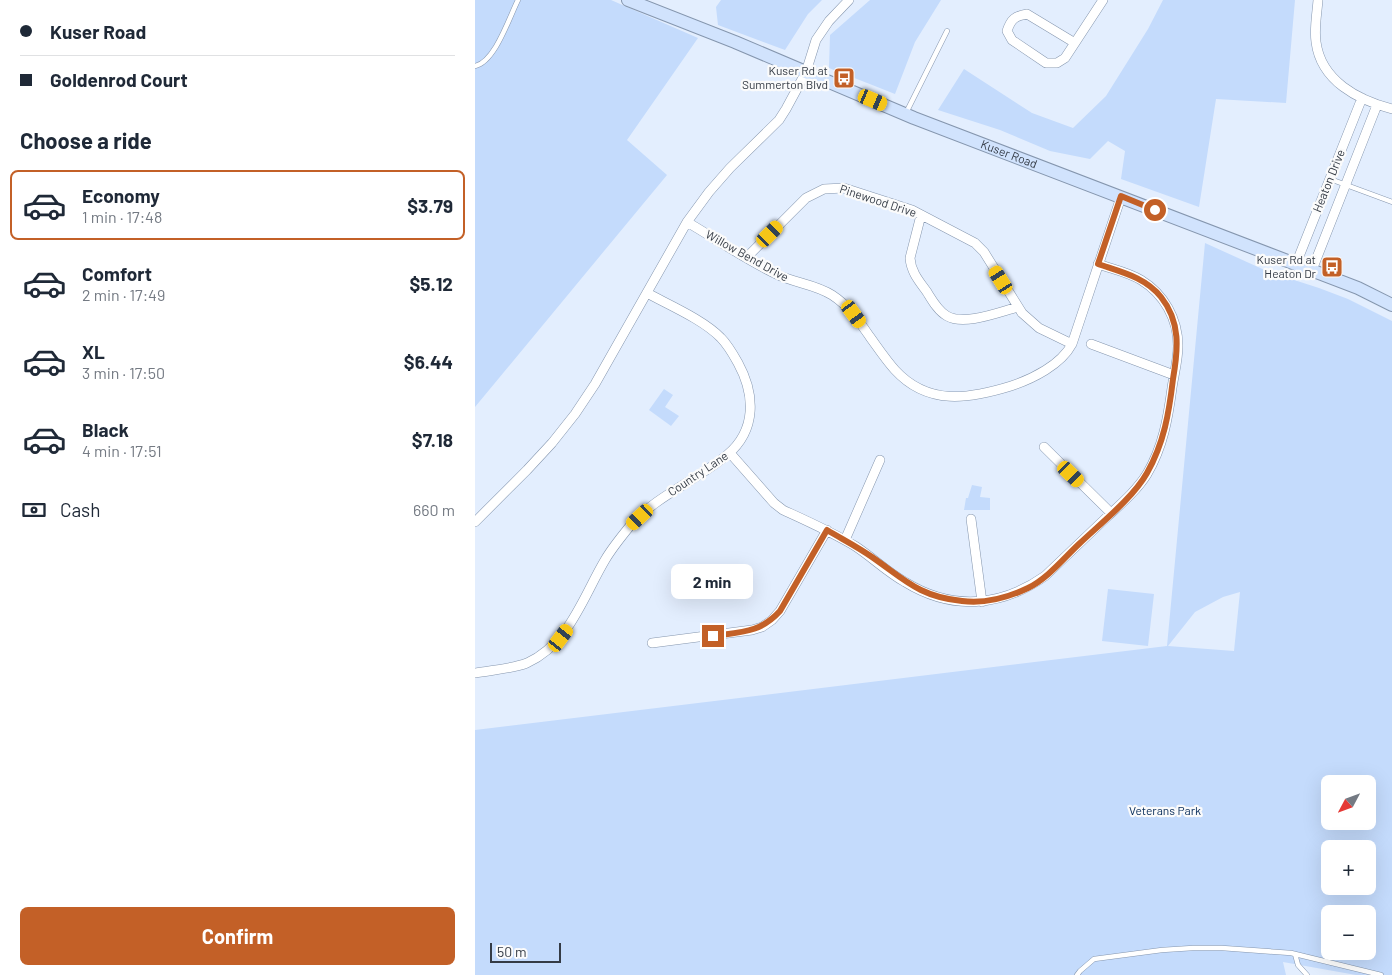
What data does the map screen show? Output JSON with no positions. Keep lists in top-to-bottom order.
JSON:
{
  "streets": {
    "street": [
      "Kuser Road",
      "Heaton Drive",
      "Pinewood Drive",
      "Willow Bend Drive",
      "Country Lane"
    ]
  },
  "crossings": [
    ["Kuser Road", "Heaton Drive"],
    ["Kuser Road", "Willow Bend Drive"],
    ["Pinewood Drive", "Willow Bend Drive"]
  ],
  "parks": ["Veterans Park"],
  "places": {
    "bus stop": ["Kuser Rd at Summerton Blvd", "Kuser Rd at Heaton Dr"]
  },
  "scale_bar": "50 m",
  "north": "bottom left",
  "page": {
    "banner": ["Kuser Road", "Goldenrod Court"],
    "heading": "Choose a ride",
    "list": [
      {
        "name": "Economy",
        "note": "1 min · 17:48",
        "value": "$3.79"
      },
      {
        "name": "Comfort",
        "note": "2 min · 17:49",
        "value": "$5.12"
      },
      {
        "name": "XL",
        "note": "3 min · 17:50",
        "value": "$6.44"
      },
      {
        "name": "Black",
        "note": "4 min · 17:51",
        "value": "$7.18"
      }
    ],
    "pay": ["Cash", "660 m"],
    "bubble": "2 min",
    "map_buttons": ["+", "−"],
    "buttons": "Confirm",
    "scale": "50 m"
  }
}
